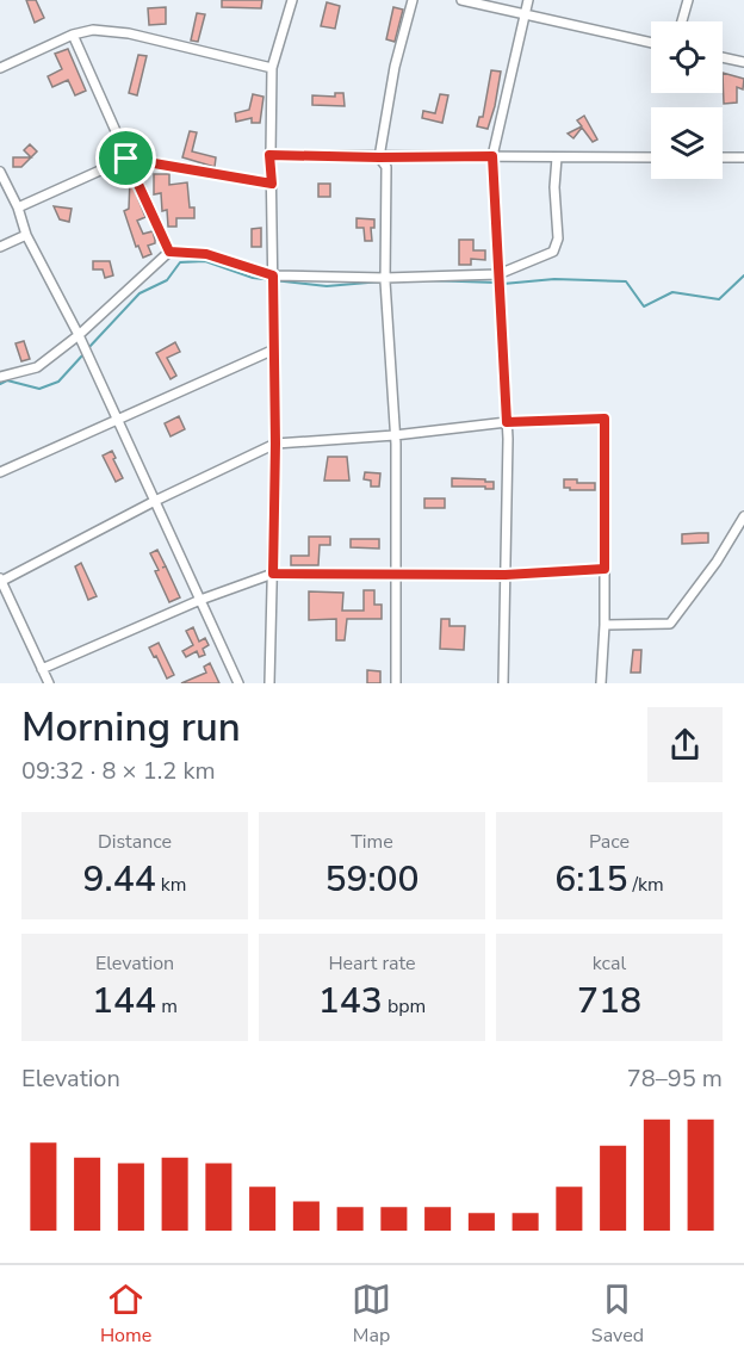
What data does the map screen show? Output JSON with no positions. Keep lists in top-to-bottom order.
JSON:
{
  "page": {
    "heading": ["Morning run", "09:32 · 8 × 1.2 km"],
    "stats": [
      ["Distance", "9.44 km"],
      ["Time", "59:00"],
      ["Pace", "6:15 /km"],
      ["Elevation", "144 m"],
      ["Heart rate", "143 bpm"],
      ["kcal", "718"]
    ],
    "chart": ["Elevation", "78–95 m"],
    "tabs": ["Home", "Map", "Saved"]
  }
}
